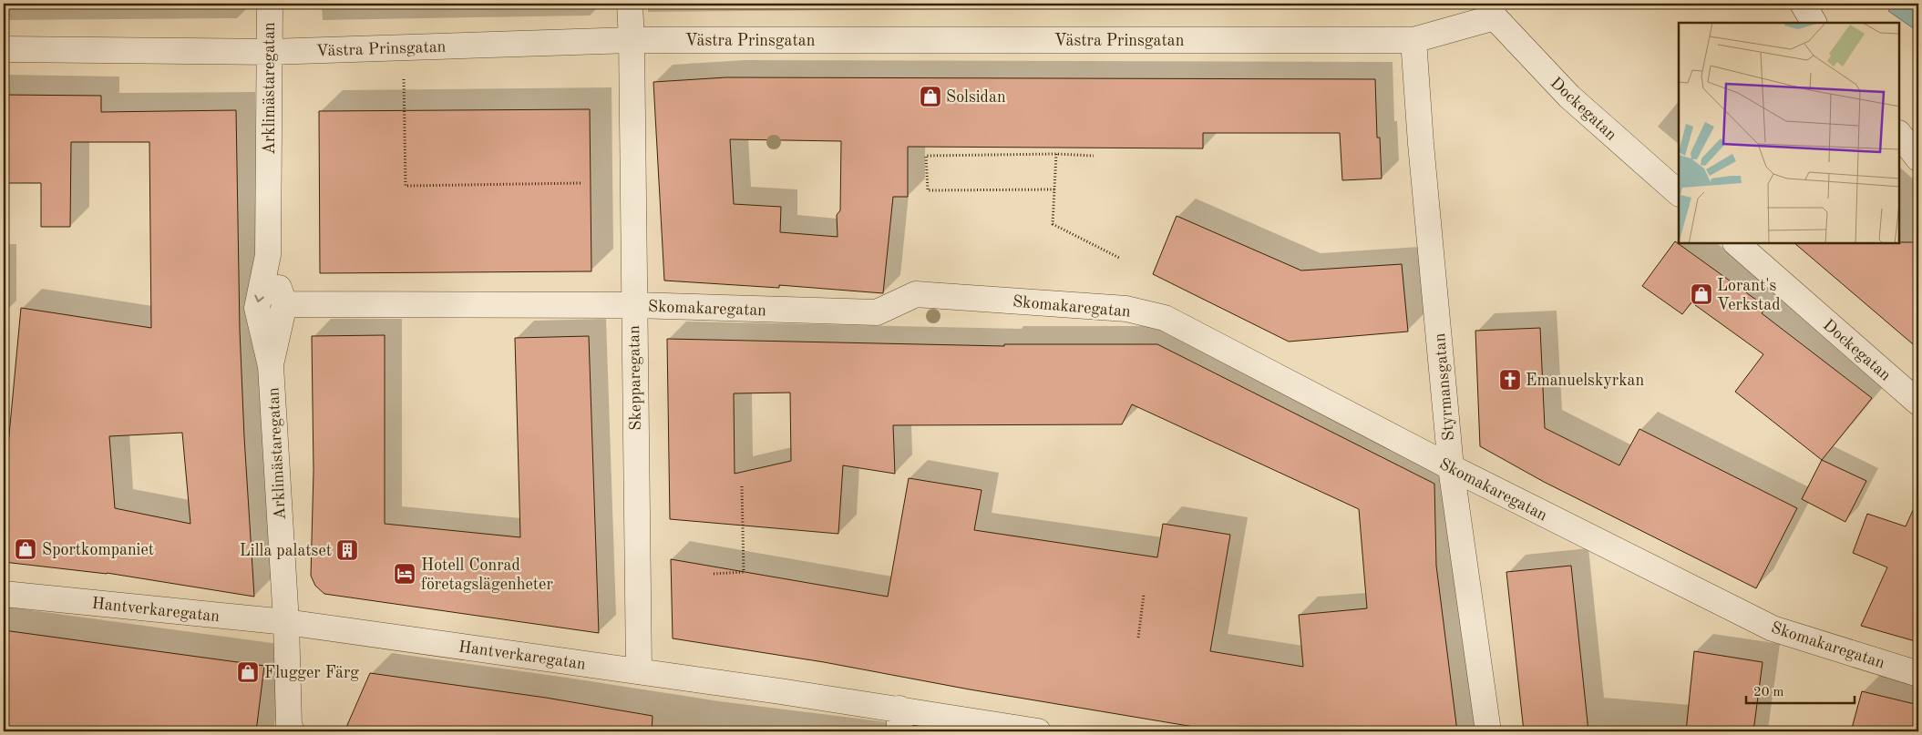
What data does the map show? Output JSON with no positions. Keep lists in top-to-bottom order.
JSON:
{
  "streets": {
    "street": [
      "Västra Prinsgatan",
      "Arklimästaregatan",
      "Dockegatan",
      "Skomakaregatan",
      "Skepparegatan",
      "Styrmansgatan",
      "Hantverkaregatan"
    ]
  },
  "crossings": [
    ["Västra Prinsgatan", "Arklimästaregatan"],
    ["Västra Prinsgatan", "Dockegatan"],
    ["Västra Prinsgatan", "Skepparegatan"],
    ["Västra Prinsgatan", "Styrmansgatan"],
    ["Arklimästaregatan", "Skomakaregatan"],
    ["Arklimästaregatan", "Hantverkaregatan"],
    ["Skomakaregatan", "Skepparegatan"],
    ["Skomakaregatan", "Styrmansgatan"],
    ["Skepparegatan", "Hantverkaregatan"]
  ],
  "places": {
    "shop": [
      "Solsidan",
      "Lorant's Verkstad",
      "Sportkompaniet",
      "Flugger Färg"
    ],
    "church": ["Emanuelskyrkan"],
    "building": ["Lilla palatset"],
    "hotel": ["Hotell Conrad företagslägenheter"]
  },
  "scale_bar": "20 m"
}
